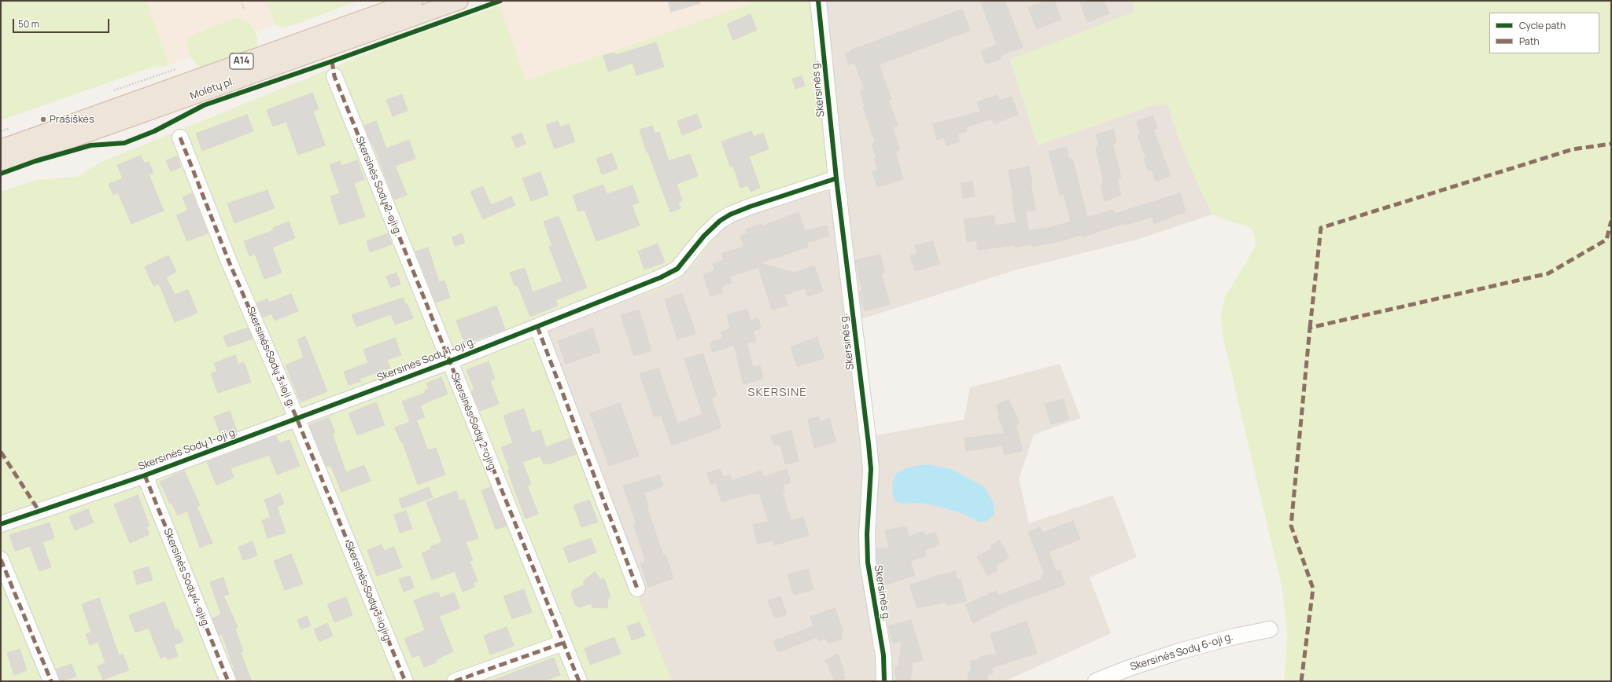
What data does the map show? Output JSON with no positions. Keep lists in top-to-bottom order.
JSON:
{
  "streets": {
    "highway": ["A14", "Molėtų pl."],
    "street": [
      "Skersinės g.",
      "Skersinės Sodų 2-oji g.",
      "Skersinės Sodų 3-ioji g.",
      "Skersinės Sodų 1-oji g.",
      "Skersinės Sodų 4-oji g.",
      "Skersinės Sodų 6-oji g."
    ]
  },
  "crossings": [
    ["Skersinės g.", "Skersinės Sodų 1-oji g."],
    ["Skersinės Sodų 2-oji g.", "Skersinės Sodų 1-oji g."],
    ["Skersinės Sodų 3-ioji g.", "Skersinės Sodų 1-oji g."],
    ["Skersinės Sodų 1-oji g.", "Skersinės Sodų 4-oji g."]
  ],
  "districts": ["SKERSINĖ"],
  "places": ["Prašiškės"],
  "legend": ["Cycle path", "Path"],
  "scale_bar": "50 m"
}
